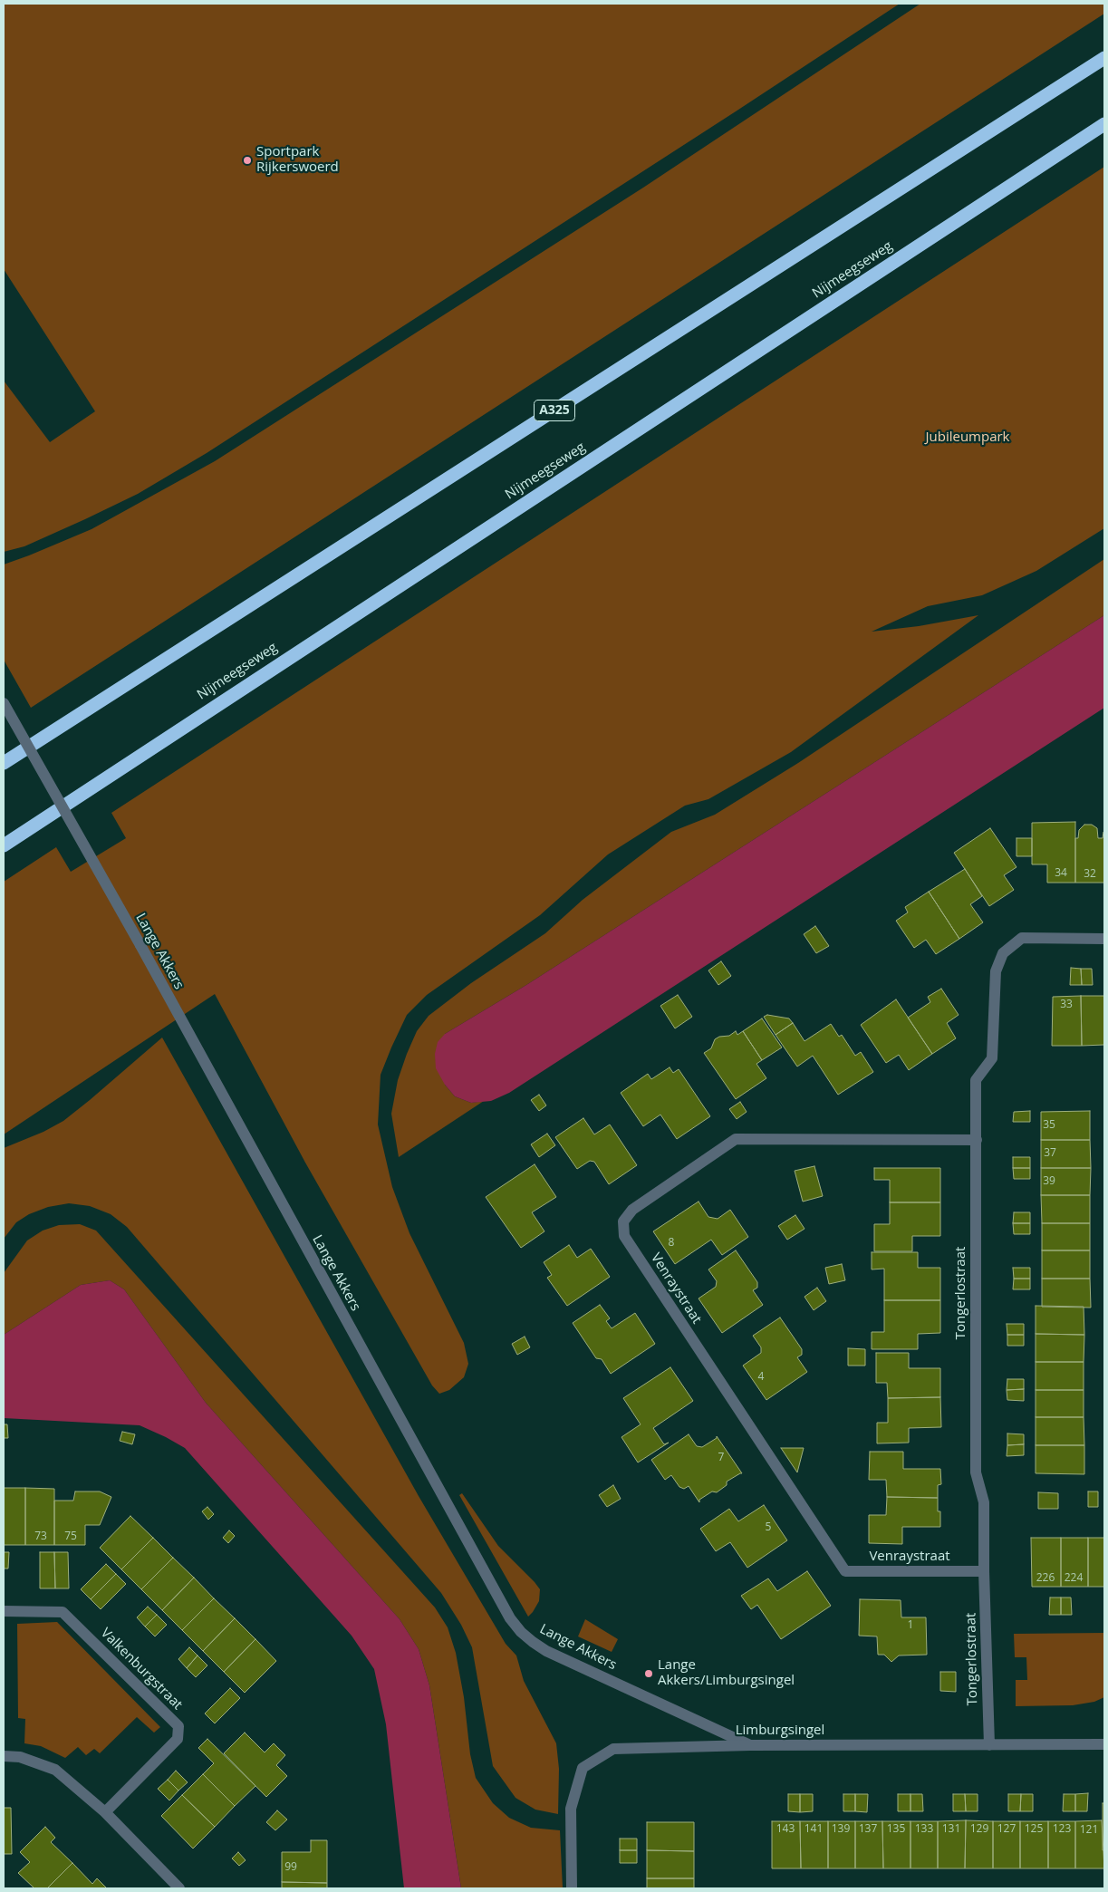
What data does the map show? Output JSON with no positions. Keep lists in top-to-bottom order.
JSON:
{
  "streets": {
    "highway": ["Nijmeegseweg", "A325"],
    "street": [
      "Lange Akkers",
      "Venraystraat",
      "Tongerlostraat",
      "Valkenburgstraat",
      "Limburgsingel"
    ]
  },
  "crossings": [
    ["Lange Akkers", "Limburgsingel"],
    ["Venraystraat", "Tongerlostraat"],
    ["Tongerlostraat", "Limburgsingel"]
  ],
  "parks": ["Jubileumpark"],
  "places": ["Sportpark Rijkerswoerd", "Lange Akkers/Limburgsingel"],
  "house_numbers": [
    "34",
    "32",
    "33",
    "35",
    "37",
    "39",
    "8",
    "4",
    "7",
    "5",
    "73",
    "75",
    "226",
    "224",
    "1",
    "143",
    "141",
    "139",
    "137",
    "135",
    "133",
    "131",
    "129",
    "127",
    "125",
    "123",
    "121",
    "99"
  ]
}
